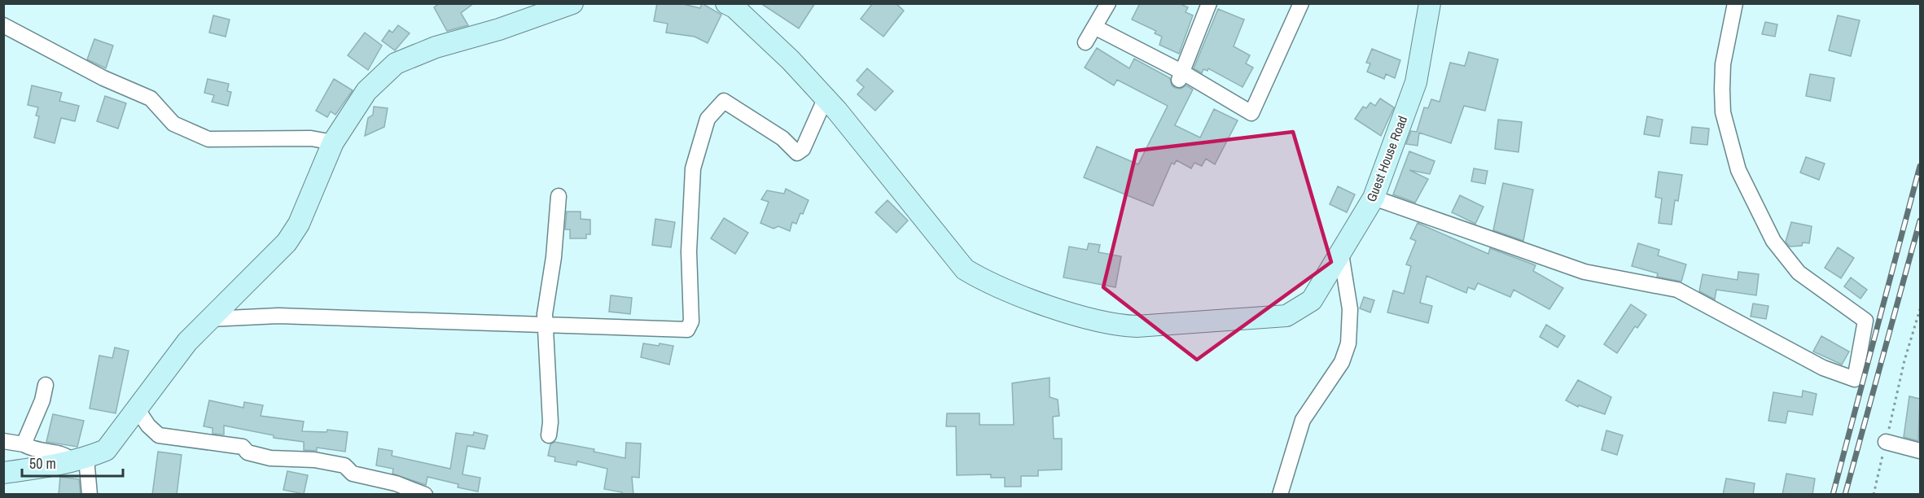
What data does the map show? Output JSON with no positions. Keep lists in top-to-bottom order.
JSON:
{
  "streets": {
    "main road": ["Guest House Road"]
  },
  "scale_bar": "50 m"
}
